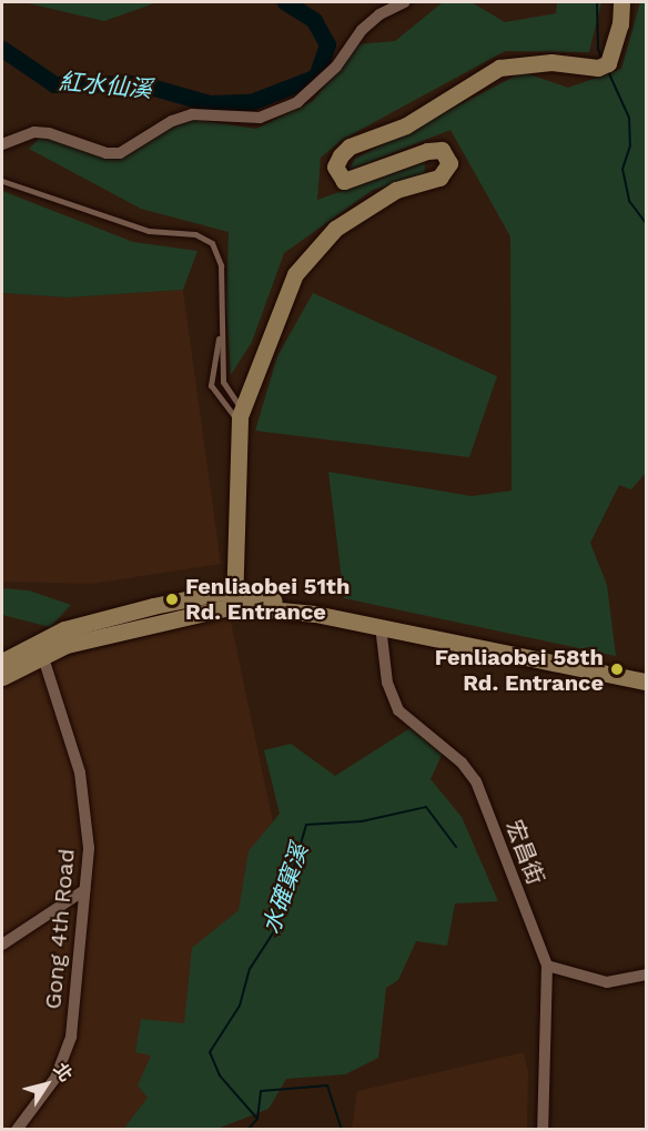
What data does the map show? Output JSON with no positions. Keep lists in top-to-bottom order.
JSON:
{
  "streets": {
    "street": ["宏昌街", "Gong 4th Road"]
  },
  "water": ["紅水仙溪", "水確窠溪"],
  "places": ["Fenliaobei 51th Rd. Entrance", "Fenliaobei 58th Rd. Entrance"],
  "north": "top right"
}
